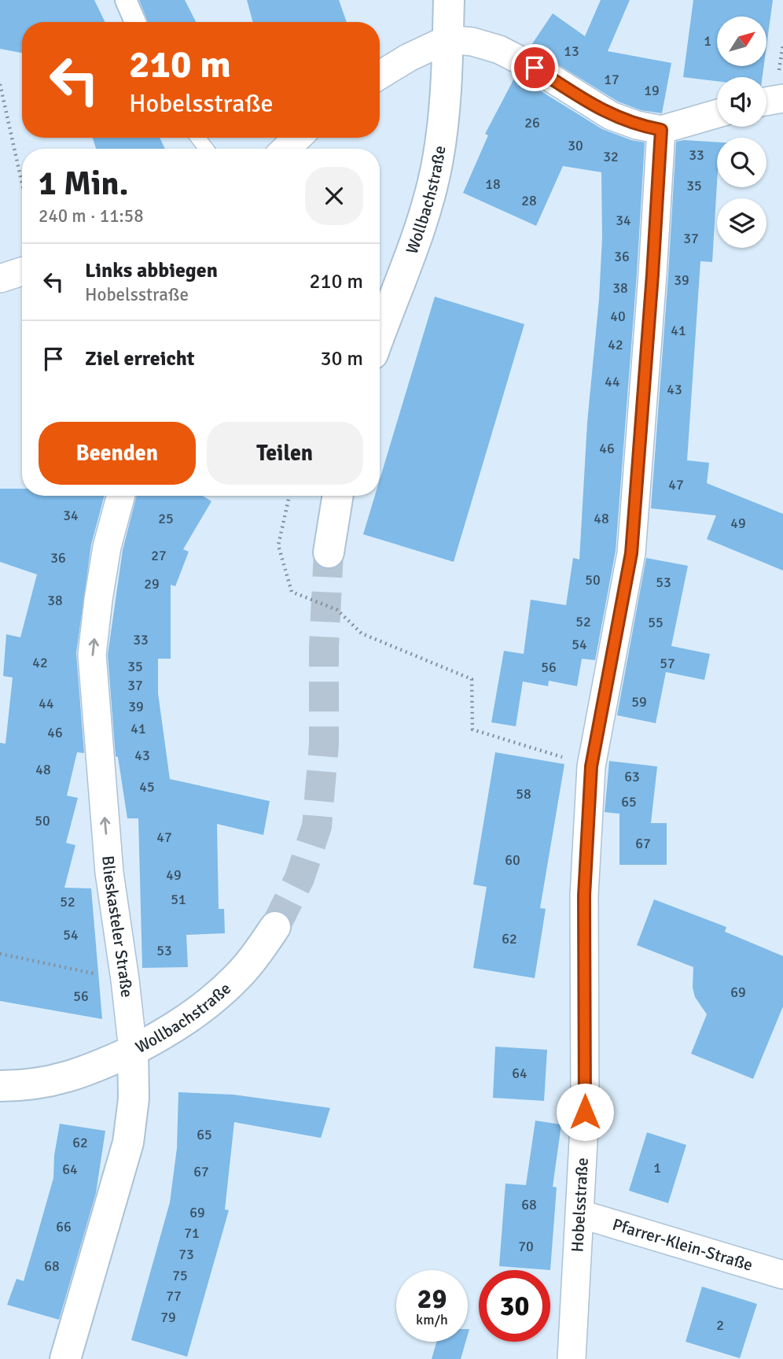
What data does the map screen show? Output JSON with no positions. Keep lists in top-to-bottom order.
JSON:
{
  "streets": {
    "main road": ["Wollbachstraße", "Blieskasteler Straße"],
    "street": ["Hobelsstraße", "Pfarrer-Klein-Straße"]
  },
  "crossings": [
    ["Wollbachstraße", "Blieskasteler Straße"],
    ["Hobelsstraße", "Pfarrer-Klein-Straße"]
  ],
  "one_way": ["Blieskasteler Straße"],
  "house_numbers": [
    "1",
    "13",
    "17",
    "19",
    "26",
    "30",
    "33",
    "32",
    "18",
    "35",
    "28",
    "34",
    "37",
    "36",
    "39",
    "38",
    "40",
    "41",
    "42",
    "44",
    "43",
    "46",
    "47",
    "34",
    "25",
    "48",
    "49",
    "27",
    "36",
    "50",
    "53",
    "29",
    "38",
    "52",
    "55",
    "33",
    "54",
    "42",
    "57",
    "35",
    "56",
    "37",
    "59",
    "44",
    "39",
    "41",
    "46",
    "43",
    "48",
    "63",
    "45",
    "58",
    "65",
    "50",
    "47",
    "67",
    "60",
    "49",
    "51",
    "52",
    "54",
    "62",
    "53",
    "69",
    "56",
    "64",
    "65",
    "62",
    "1",
    "64",
    "67",
    "68",
    "69",
    "66",
    "71",
    "70",
    "73",
    "68",
    "75",
    "77",
    "79",
    "2"
  ],
  "north": "top right",
  "page": {
    "turn": ["210 m", "Hobelsstraße"],
    "heading": ["1 Min.", "240 m · 11:58"],
    "list": [
      {
        "name": "Links abbiegen",
        "note": "Hobelsstraße",
        "value": "210 m"
      },
      {
        "name": "Ziel erreicht",
        "value": "30 m"
      }
    ],
    "buttons": ["Beenden", "Teilen"],
    "speed": "29 km/h",
    "limit": "30"
  }
}
